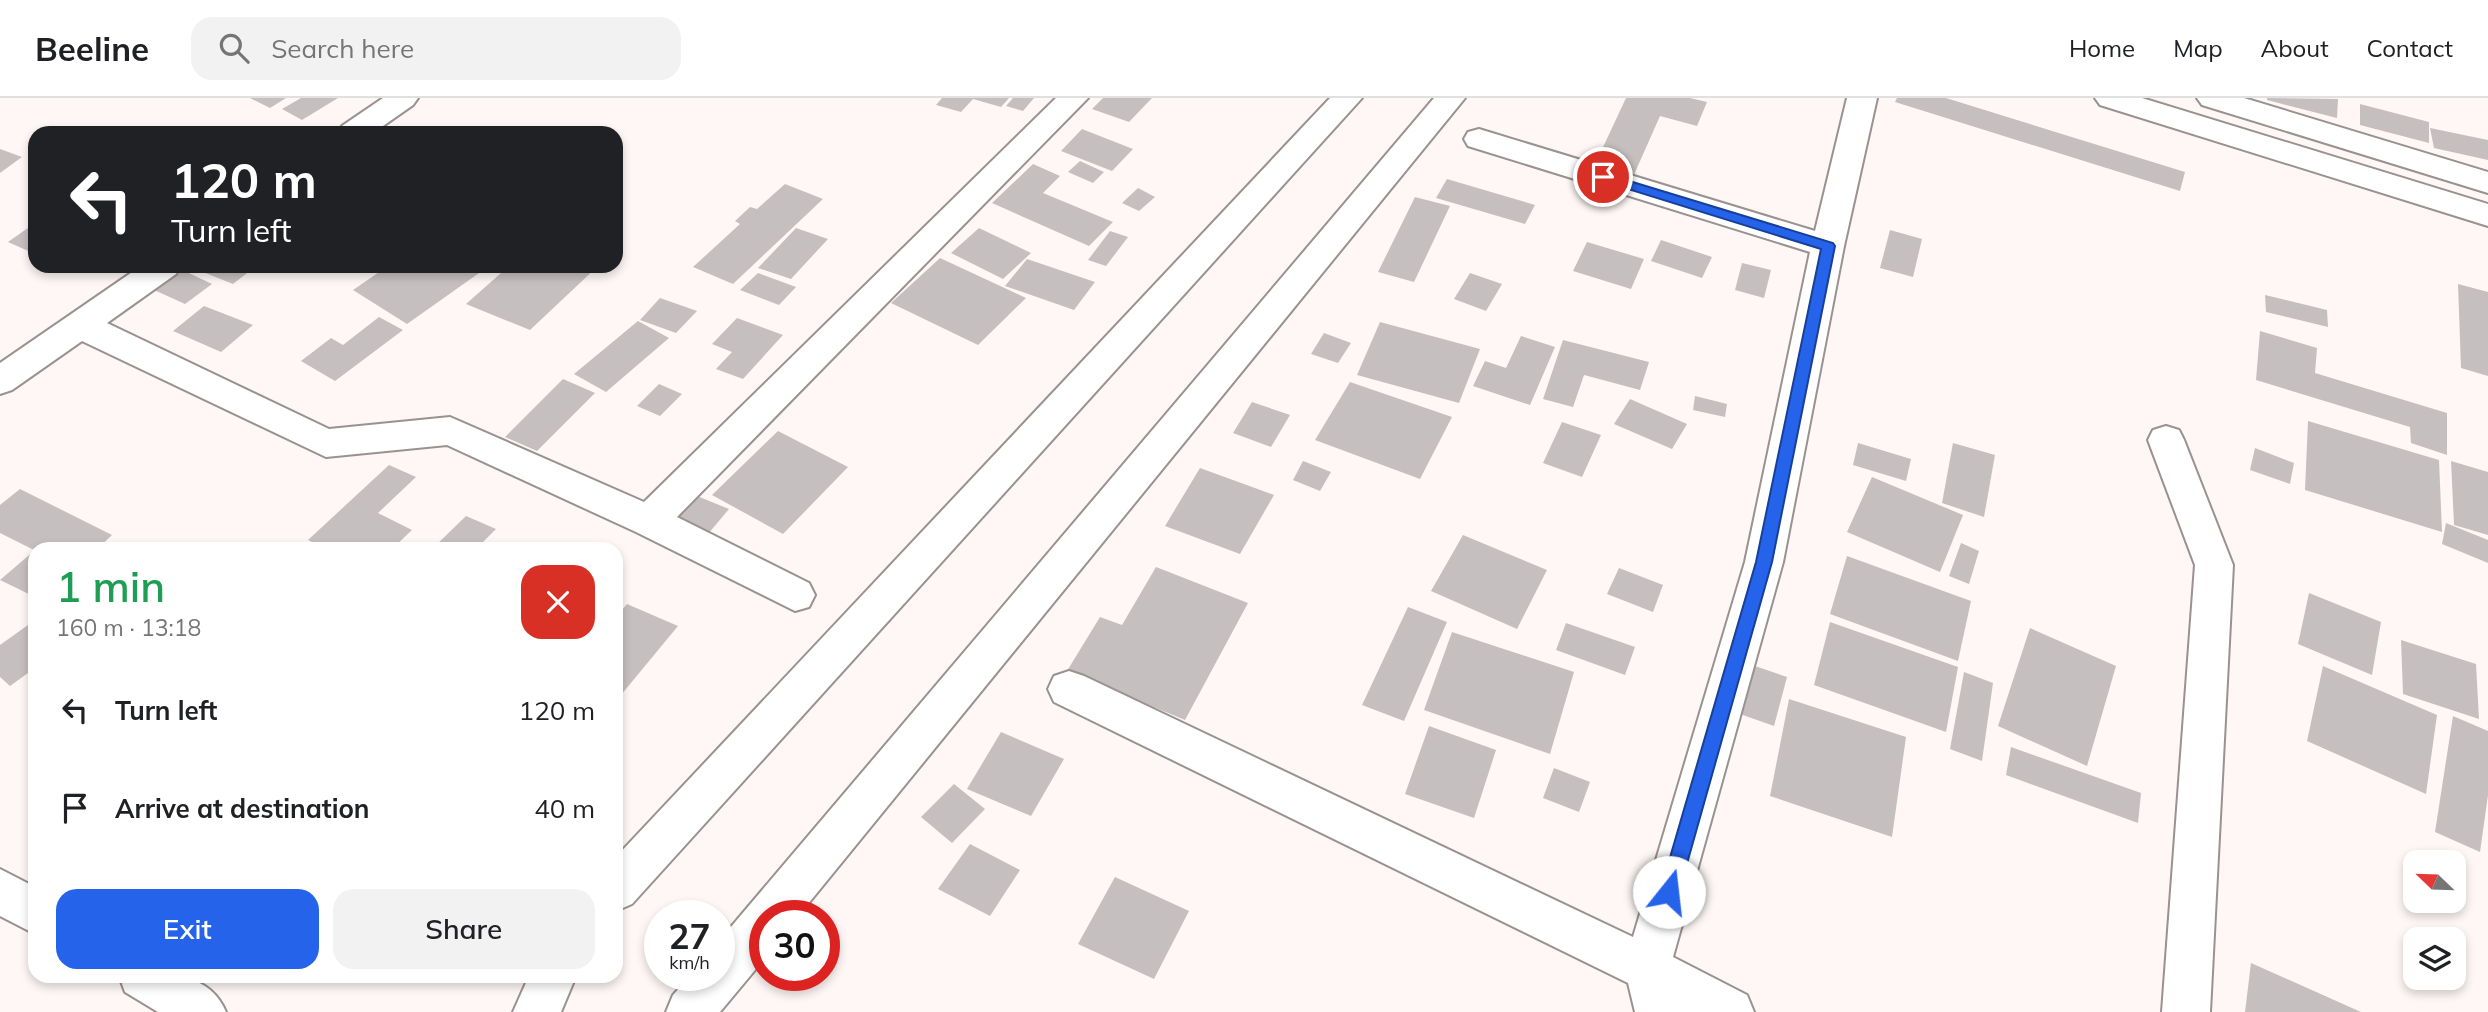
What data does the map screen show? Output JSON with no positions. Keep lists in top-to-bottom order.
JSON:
{
  "north": "top left",
  "page": {
    "header": "Beeline",
    "search": "Search here",
    "nav": [
      "Home",
      "Map",
      "About",
      "Contact"
    ],
    "turn": ["120 m", "Turn left"],
    "heading": ["1 min", "160 m · 13:18"],
    "list": [
      {
        "name": "Turn left",
        "value": "120 m"
      },
      {
        "name": "Arrive at destination",
        "value": "40 m"
      }
    ],
    "buttons": ["Exit", "Share"],
    "speed": "27 km/h",
    "limit": "30"
  }
}
